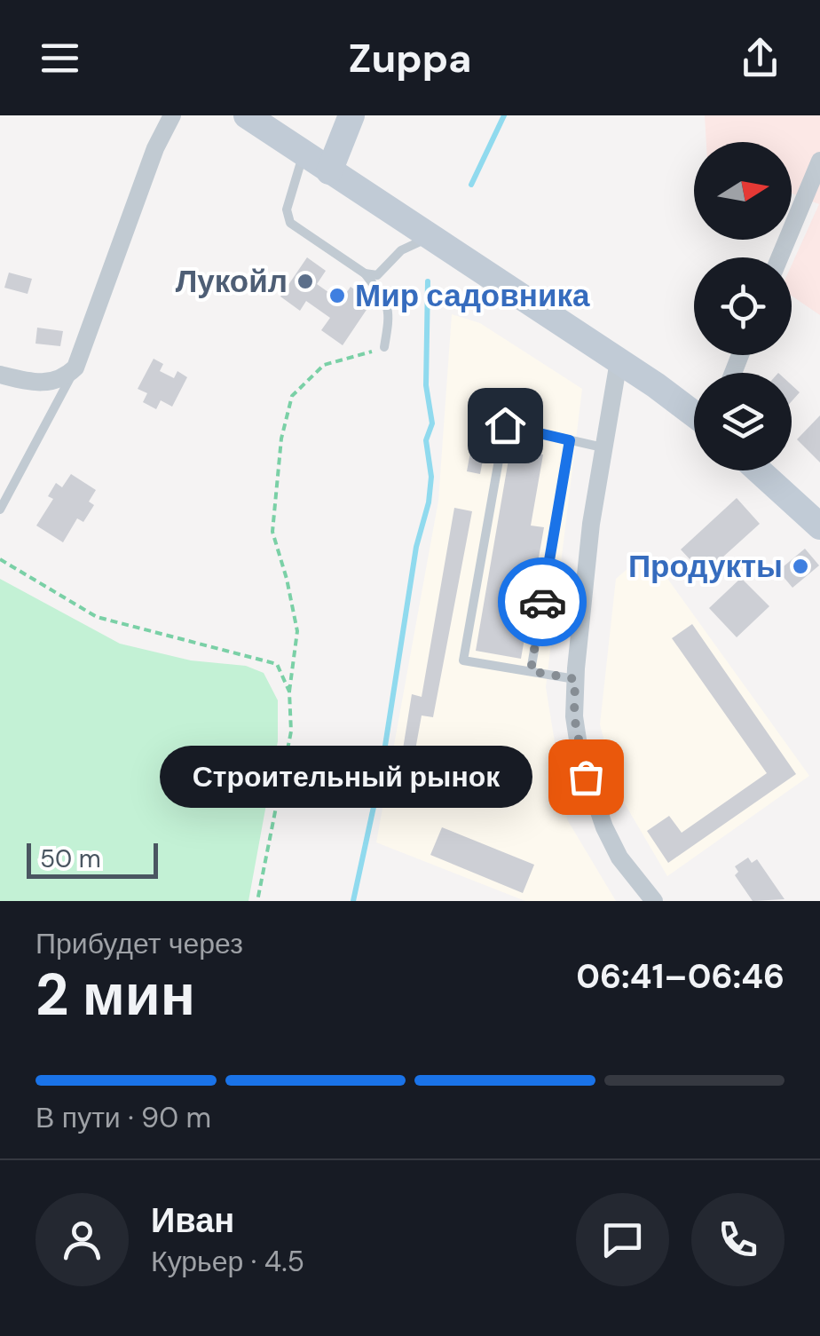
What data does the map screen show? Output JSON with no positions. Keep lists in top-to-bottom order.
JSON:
{
  "places": [
    "Лукойл",
    "Мир садовника",
    "Продукты",
    "Строительный рынок"
  ],
  "scale_bar": "50 m",
  "north": "right",
  "page": {
    "header": "Zuppa",
    "bubble": "Строительный рынок",
    "scale": "50 m",
    "heading": ["2 мин", "Прибудет через", "06:41–06:46"],
    "panel": ["Иван", "Курьер · 4.5"],
    "bar": "В пути · 90 m"
  }
}
